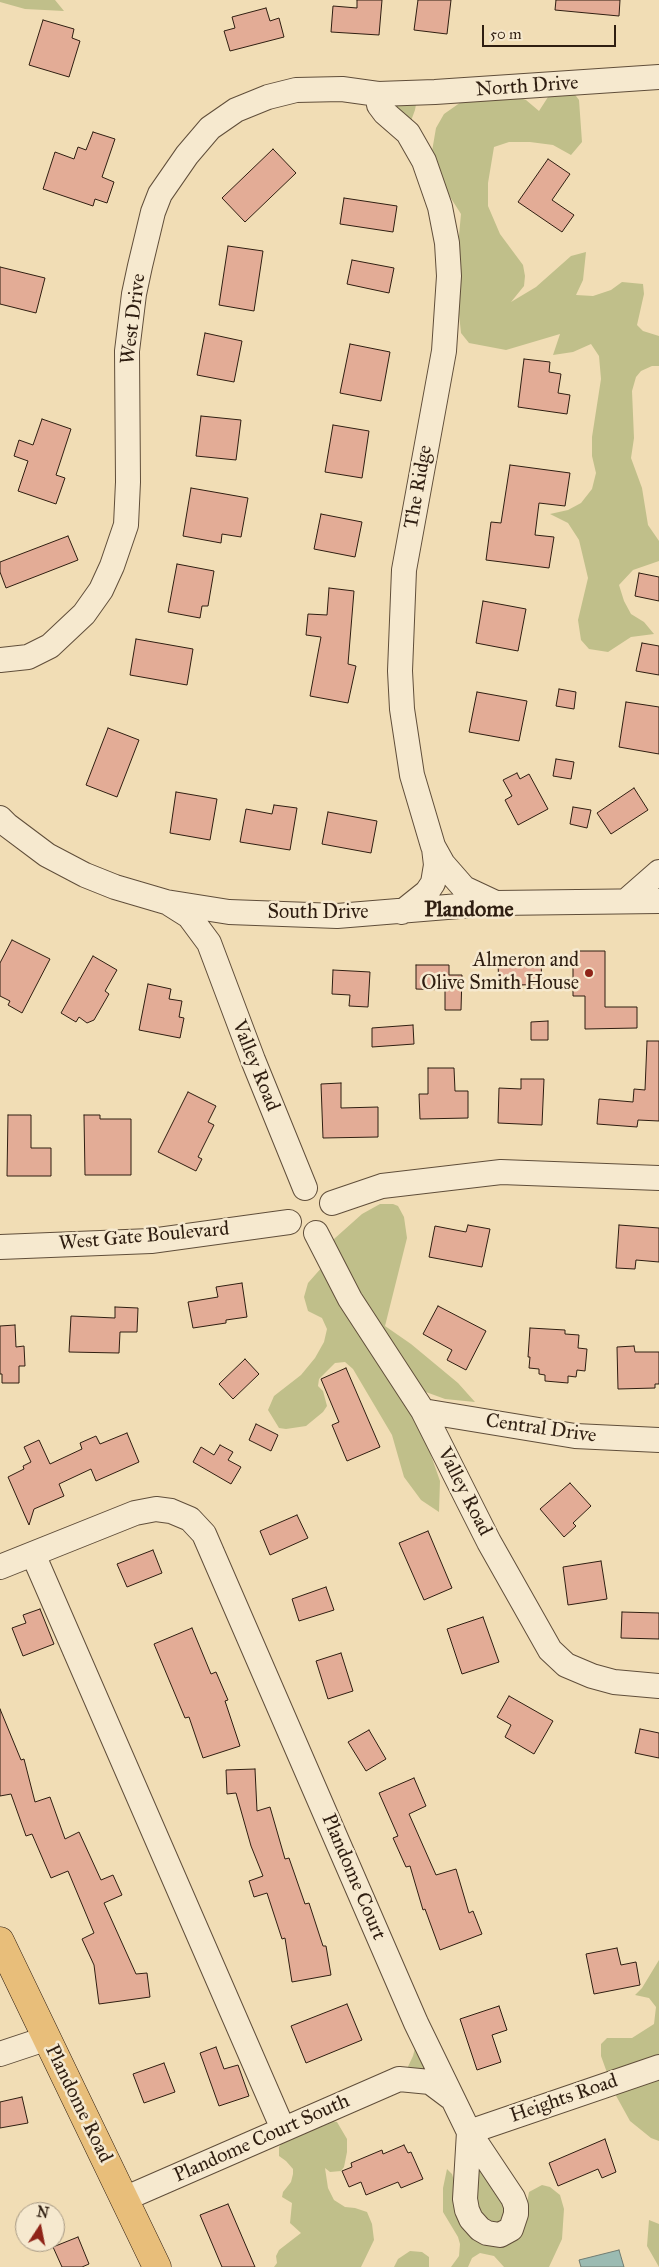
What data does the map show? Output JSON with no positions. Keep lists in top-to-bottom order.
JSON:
{
  "streets": {
    "main road": ["Plandome Road"],
    "street": [
      "North Drive",
      "West Drive",
      "The Ridge",
      "South Drive",
      "Valley Road",
      "West Gate Boulevard",
      "Central Drive",
      "Plandome Court",
      "Heights Road",
      "Plandome Court South"
    ]
  },
  "crossings": [
    ["North Drive", "West Drive"],
    ["North Drive", "The Ridge"],
    ["West Drive", "The Ridge"],
    ["The Ridge", "South Drive"],
    ["South Drive", "Valley Road"],
    ["Valley Road", "West Gate Boulevard"],
    ["Valley Road", "Central Drive"],
    ["Plandome Court", "Heights Road"],
    ["Plandome Court", "Plandome Court South"],
    ["Plandome Road", "Plandome Court South"]
  ],
  "districts": ["Plandome"],
  "places": ["Almeron and Olive Smith House"],
  "scale_bar": "50 m",
  "north": "top"
}
